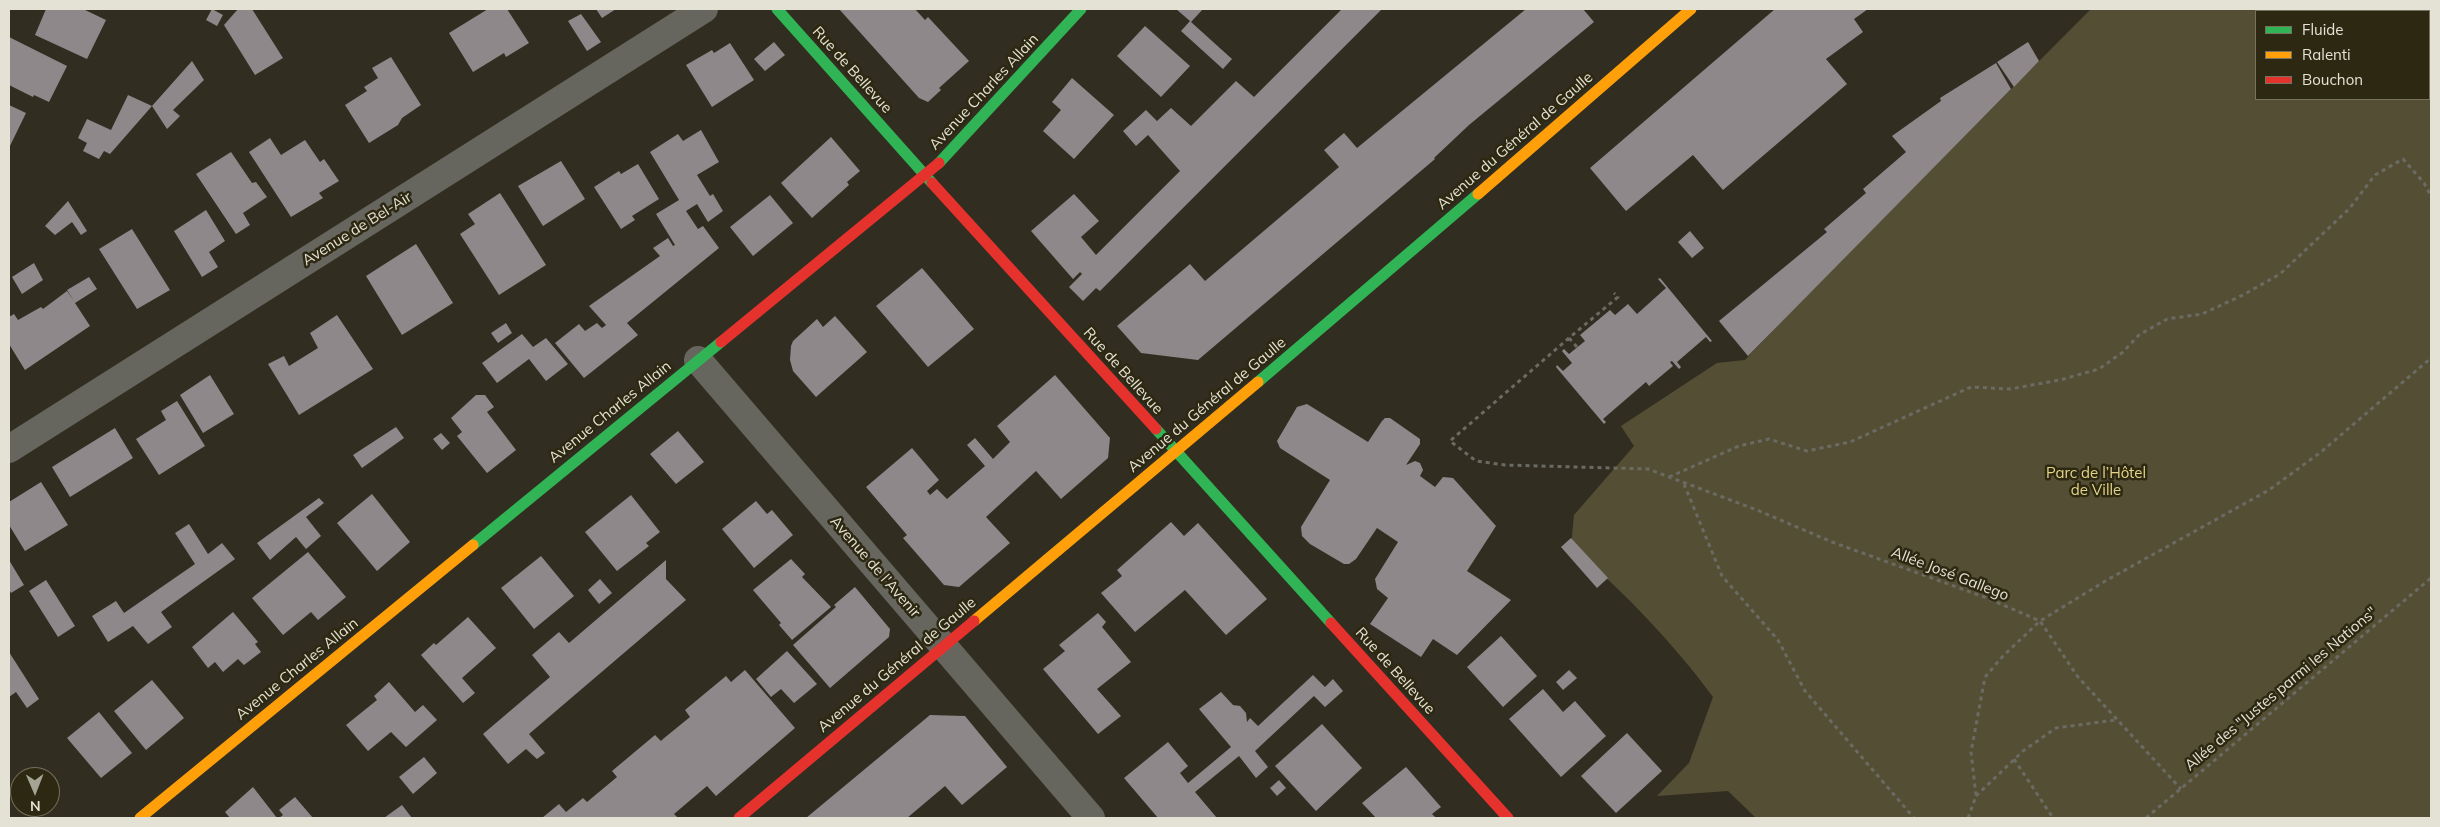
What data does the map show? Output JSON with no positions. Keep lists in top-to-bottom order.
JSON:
{
  "streets": {
    "street": [
      "Rue de Bellevue",
      "Avenue Charles Allain",
      "Avenue du Général de Gaulle",
      "Avenue de Bel-Air",
      "Avenue de l'Avenir"
    ],
    "path": ["Allée José Gallego", "Allée des \"Justes parmi les Nations\""]
  },
  "crossings": [
    ["Rue de Bellevue", "Avenue Charles Allain"],
    ["Rue de Bellevue", "Avenue du Général de Gaulle"],
    ["Avenue Charles Allain", "Avenue de l'Avenir"],
    ["Avenue du Général de Gaulle", "Avenue de l'Avenir"]
  ],
  "parks": ["Parc de l’Hôtel de Ville"],
  "legend": ["Fluide", "Ralenti", "Bouchon"],
  "north": "bottom"
}
